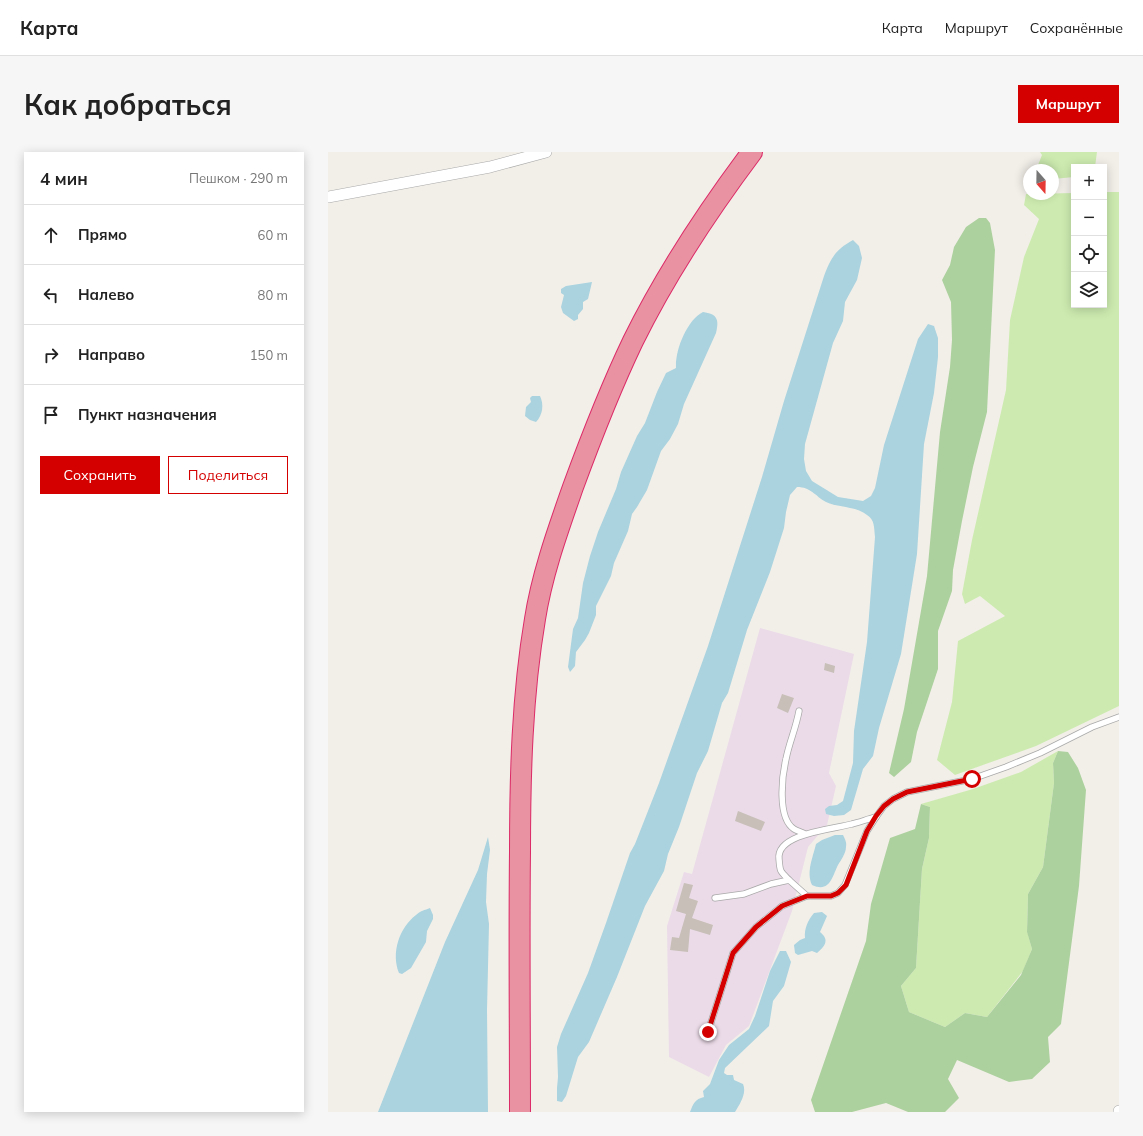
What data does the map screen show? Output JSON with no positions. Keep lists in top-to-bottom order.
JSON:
{
  "north": "bottom",
  "page": {
    "header": "Карта",
    "nav": ["Карта", "Маршрут", "Сохранённые"],
    "buttons": [
      "Маршрут",
      ["Сохранить", "Поделиться"]
    ],
    "title": "Как добраться",
    "heading": ["4 мин", "Пешком · 290 m"],
    "map_buttons": ["+", "−"],
    "list": [
      ["Прямо", "60 m"],
      ["Налево", "80 m"],
      ["Направо", "150 m"],
      "Пункт назначения"
    ]
  }
}
